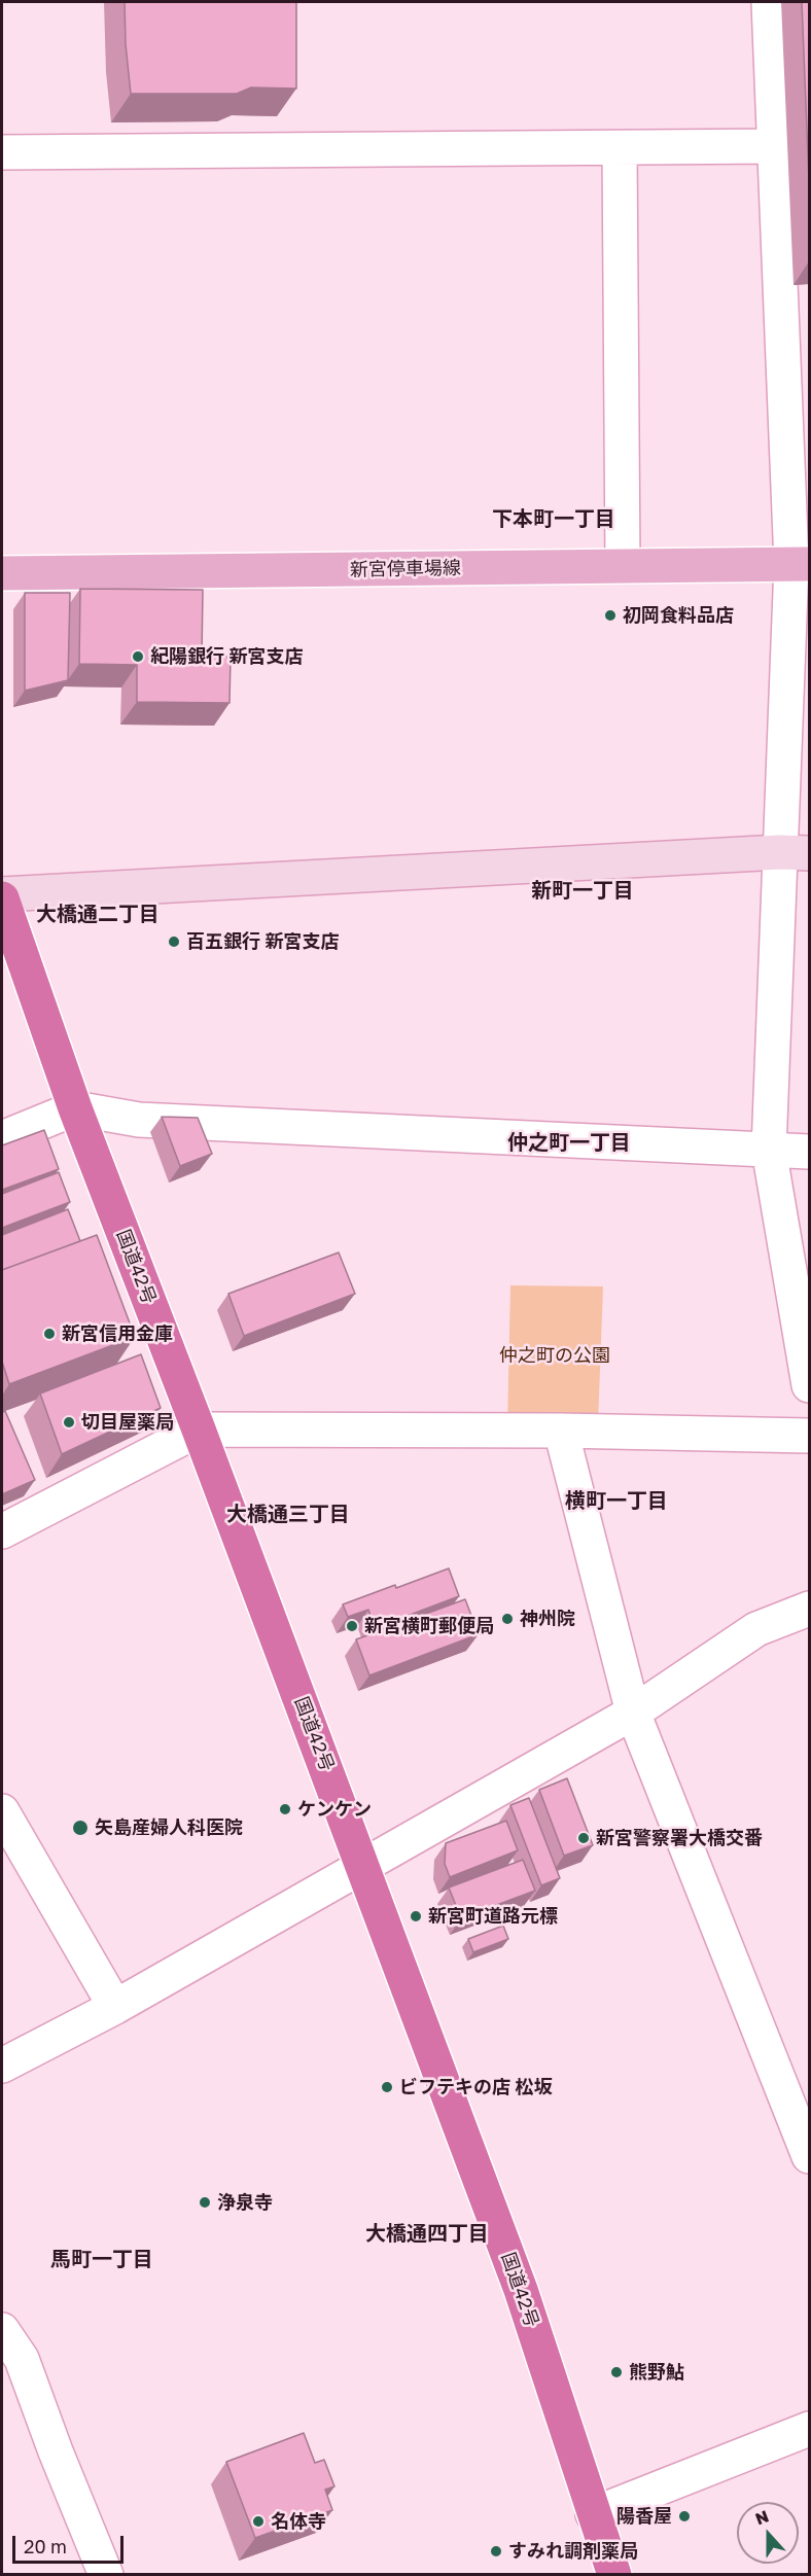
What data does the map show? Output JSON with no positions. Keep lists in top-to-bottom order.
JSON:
{
  "streets": {
    "highway": ["国道42号"],
    "main road": ["新宮停車場線"]
  },
  "districts": [
    "下本町一丁目",
    "新町一丁目",
    "大橋通二丁目",
    "仲之町一丁目",
    "横町一丁目",
    "大橋通三丁目",
    "大橋通四丁目",
    "馬町一丁目"
  ],
  "parks": ["仲之町の公園"],
  "places": [
    "初岡食料品店",
    "紀陽銀行 新宮支店",
    "百五銀行 新宮支店",
    "新宮信用金庫",
    "切目屋薬局",
    "神州院",
    "新宮横町郵便局",
    "ケンケン",
    "矢島産婦人科医院",
    "新宮警察署大橋交番",
    "新宮町道路元標",
    "ビフテキの店 松坂",
    "浄泉寺",
    "熊野鮎",
    "陽香屋",
    "名体寺",
    "すみれ調剤薬局"
  ],
  "scale_bar": "20 m",
  "north": "top"
}
